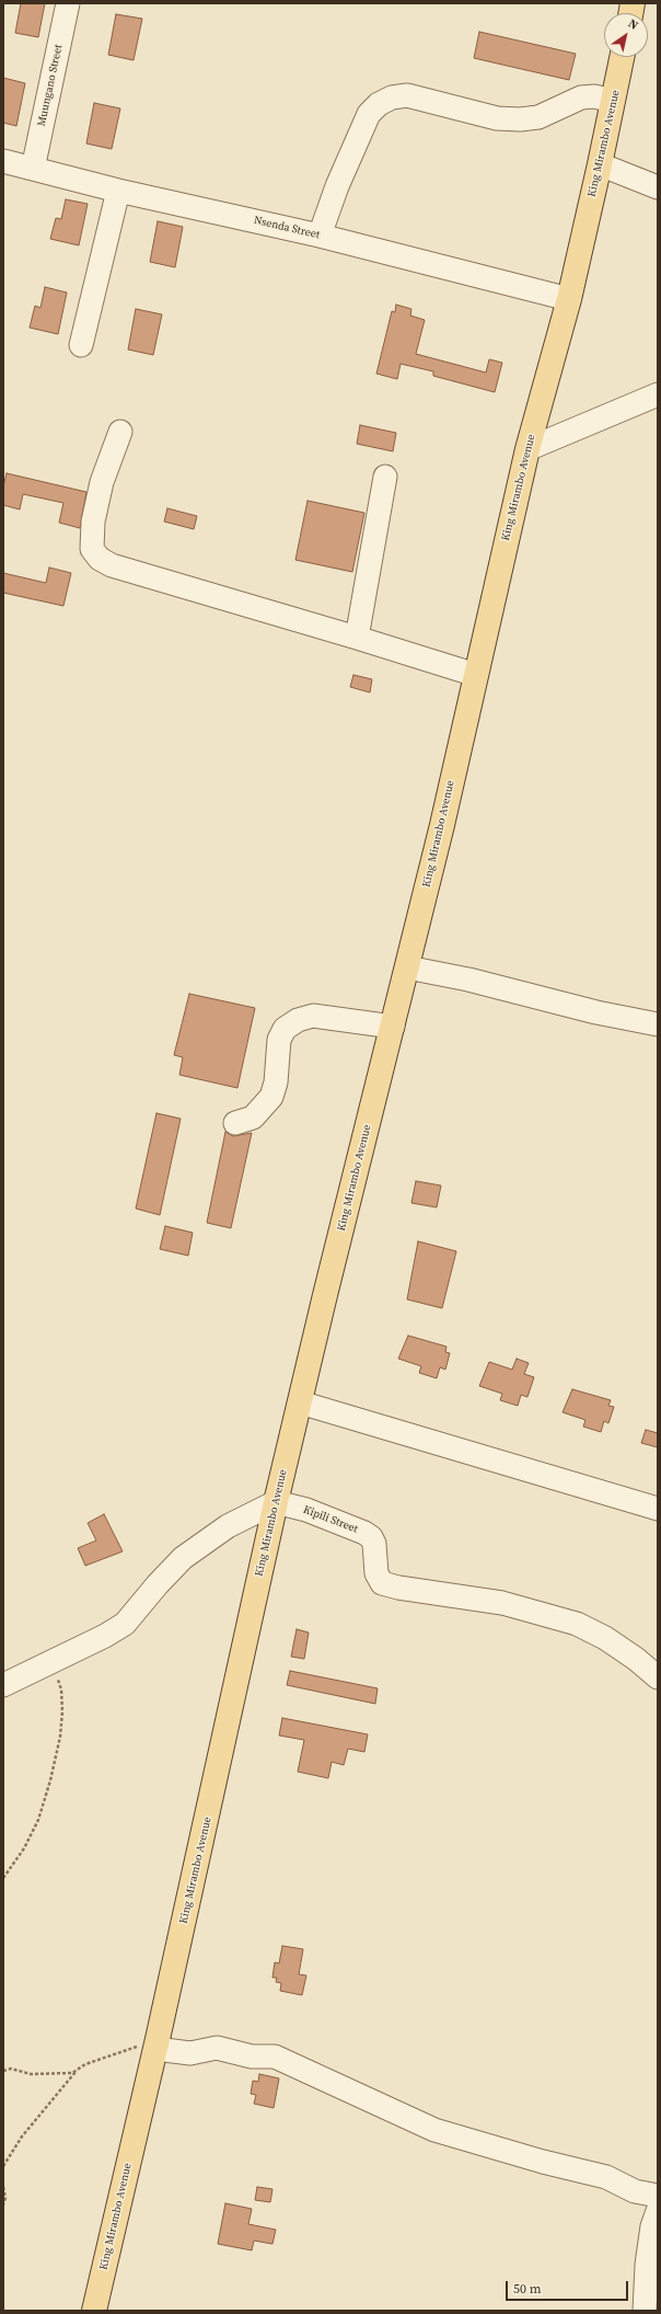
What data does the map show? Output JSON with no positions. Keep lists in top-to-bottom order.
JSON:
{
  "streets": {
    "main road": ["King Mirambo Avenue"],
    "street": ["Muungano Street", "Nsenda Street", "Kipili Street"]
  },
  "crossings": [
    ["Muungano Street", "Nsenda Street"],
    ["King Mirambo Avenue", "Nsenda Street"],
    ["King Mirambo Avenue", "Kipili Street"]
  ],
  "scale_bar": "50 m",
  "north": "top right"
}
